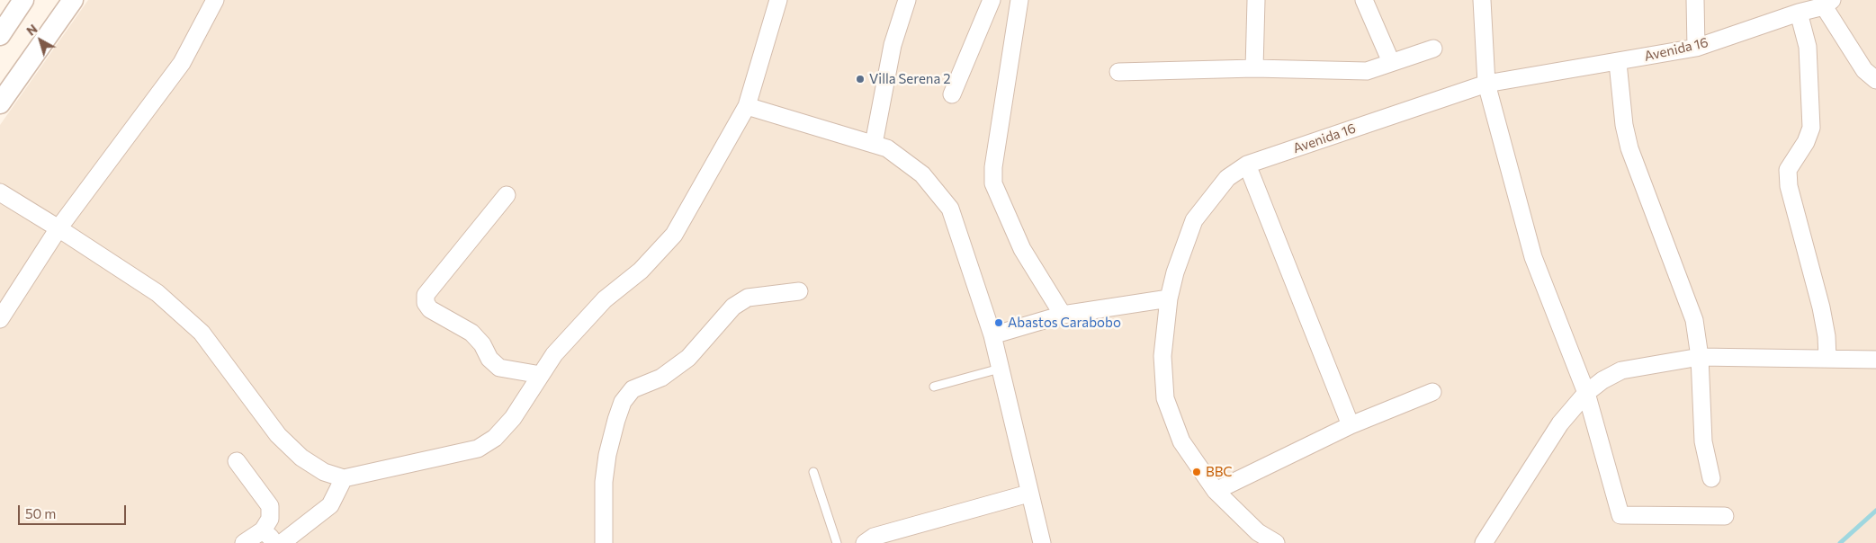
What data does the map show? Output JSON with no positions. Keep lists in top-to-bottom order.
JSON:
{
  "streets": {
    "street": ["Avenida 16"]
  },
  "places": ["Villa Serena 2", "Abastos Carabobo", "BBC"],
  "scale_bar": "50 m",
  "north": "top left"
}
